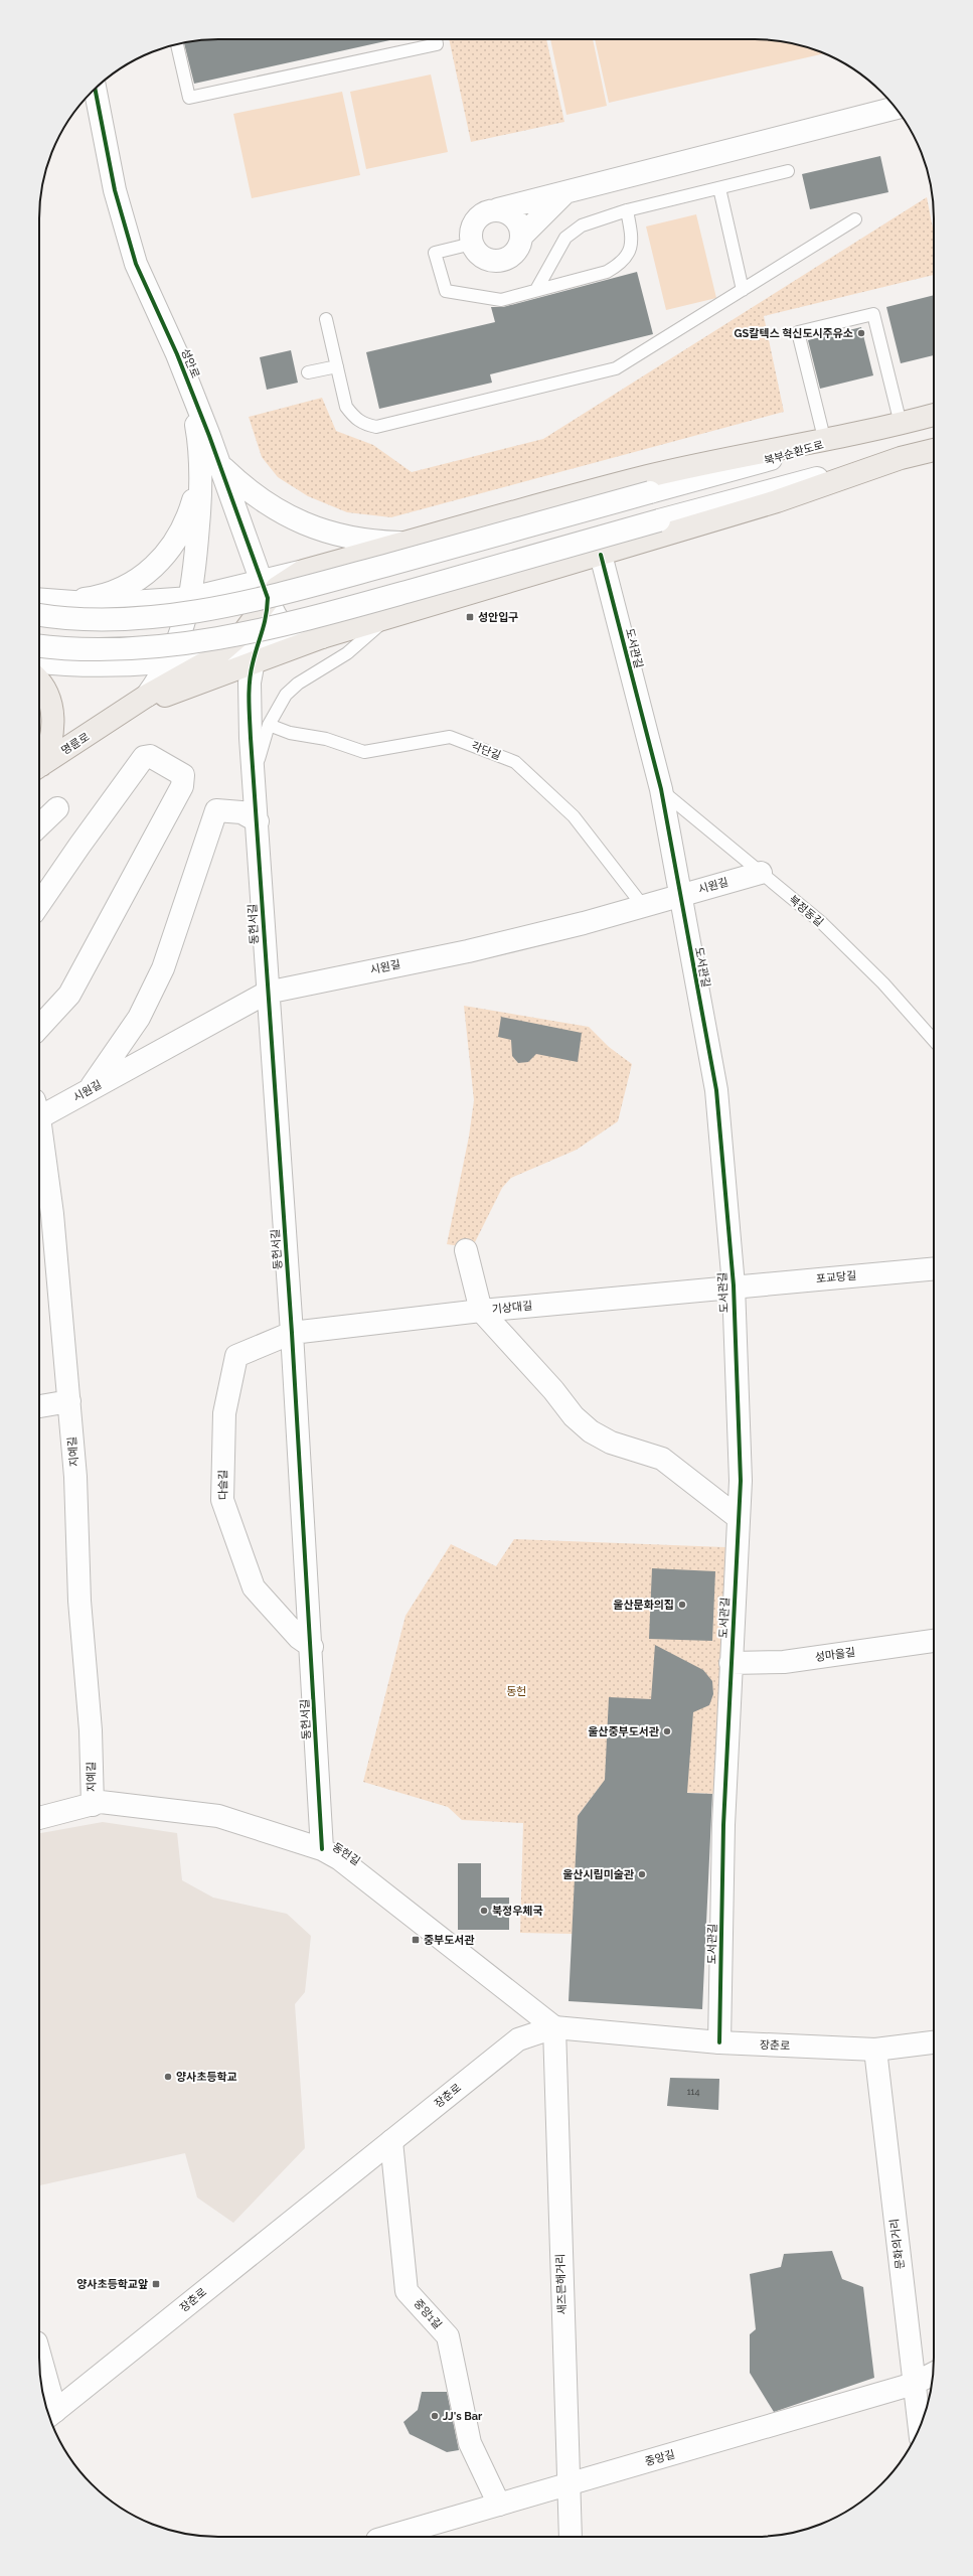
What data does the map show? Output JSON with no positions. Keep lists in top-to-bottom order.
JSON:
{
  "streets": {
    "main road": ["북부순환도로", "명륜로"],
    "street": [
      "성안로",
      "도서관길",
      "시원길",
      "동헌서길",
      "포교당길",
      "기상대길",
      "지예길",
      "다슬길",
      "성마을길",
      "동헌길",
      "장춘로",
      "문화의거리",
      "새즈믄해거리",
      "중앙1길",
      "중앙길"
    ],
    "lane": ["각단길", "북정동길"]
  },
  "crossings": [
    ["성안로", "동헌서길"],
    ["도서관길", "시원길"],
    ["도서관길", "북정동길"],
    ["도서관길", "포교당길"],
    ["도서관길", "기상대길"],
    ["도서관길", "성마을길"],
    ["도서관길", "장춘로"],
    ["각단길", "시원길"],
    ["시원길", "북정동길"],
    ["시원길", "동헌서길"],
    ["동헌서길", "기상대길"],
    ["동헌서길", "다슬길"],
    ["동헌서길", "동헌길"],
    ["포교당길", "기상대길"],
    ["기상대길", "다슬길"],
    ["지예길", "동헌길"],
    ["동헌길", "장춘로"],
    ["동헌길", "새즈믄해거리"],
    ["장춘로", "문화의거리"],
    ["장춘로", "새즈믄해거리"],
    ["장춘로", "중앙1길"],
    ["문화의거리", "중앙길"],
    ["새즈믄해거리", "중앙길"],
    ["중앙1길", "중앙길"]
  ],
  "parks": ["동헌"],
  "places": {
    "other": [
      "GS칼텍스 혁신도시주유소",
      "울산문화의집",
      "울산중부도서관",
      "울산시립미술관",
      "북정우체국",
      "양사초등학교",
      "JJ's Bar"
    ],
    "transit": ["성안입구", "중부도서관", "양사초등학교앞"]
  },
  "house_numbers": ["114"]
}
